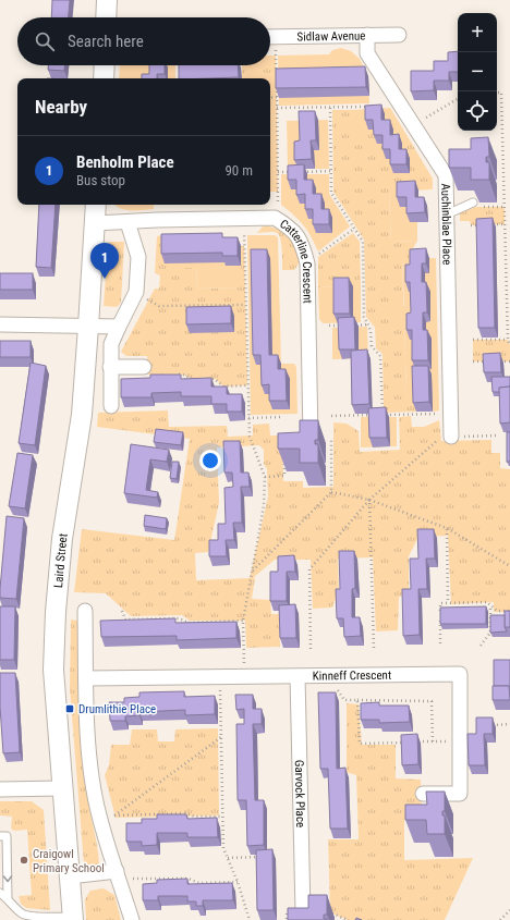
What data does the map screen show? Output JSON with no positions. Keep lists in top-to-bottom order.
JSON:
{
  "streets": {
    "street": [
      "Sidlaw Avenue",
      "Auchinblae Place",
      "Catterline Crescent",
      "Laird Street",
      "Kinneff Crescent",
      "Garvock Place"
    ]
  },
  "crossings": [
    ["Sidlaw Avenue", "Auchinblae Place"],
    ["Catterline Crescent", "Laird Street"],
    ["Kinneff Crescent", "Garvock Place"]
  ],
  "places": {
    "transit": ["Drumlithie Place"],
    "other": ["Craigowl Primary School"]
  },
  "page": {
    "map_buttons": ["+", "−"],
    "search": "Search here",
    "heading": "Nearby",
    "list": [
      {
        "mark": "1",
        "name": "Benholm Place",
        "note": "Bus stop",
        "value": "90 m"
      }
    ],
    "pins": "1"
  }
}
